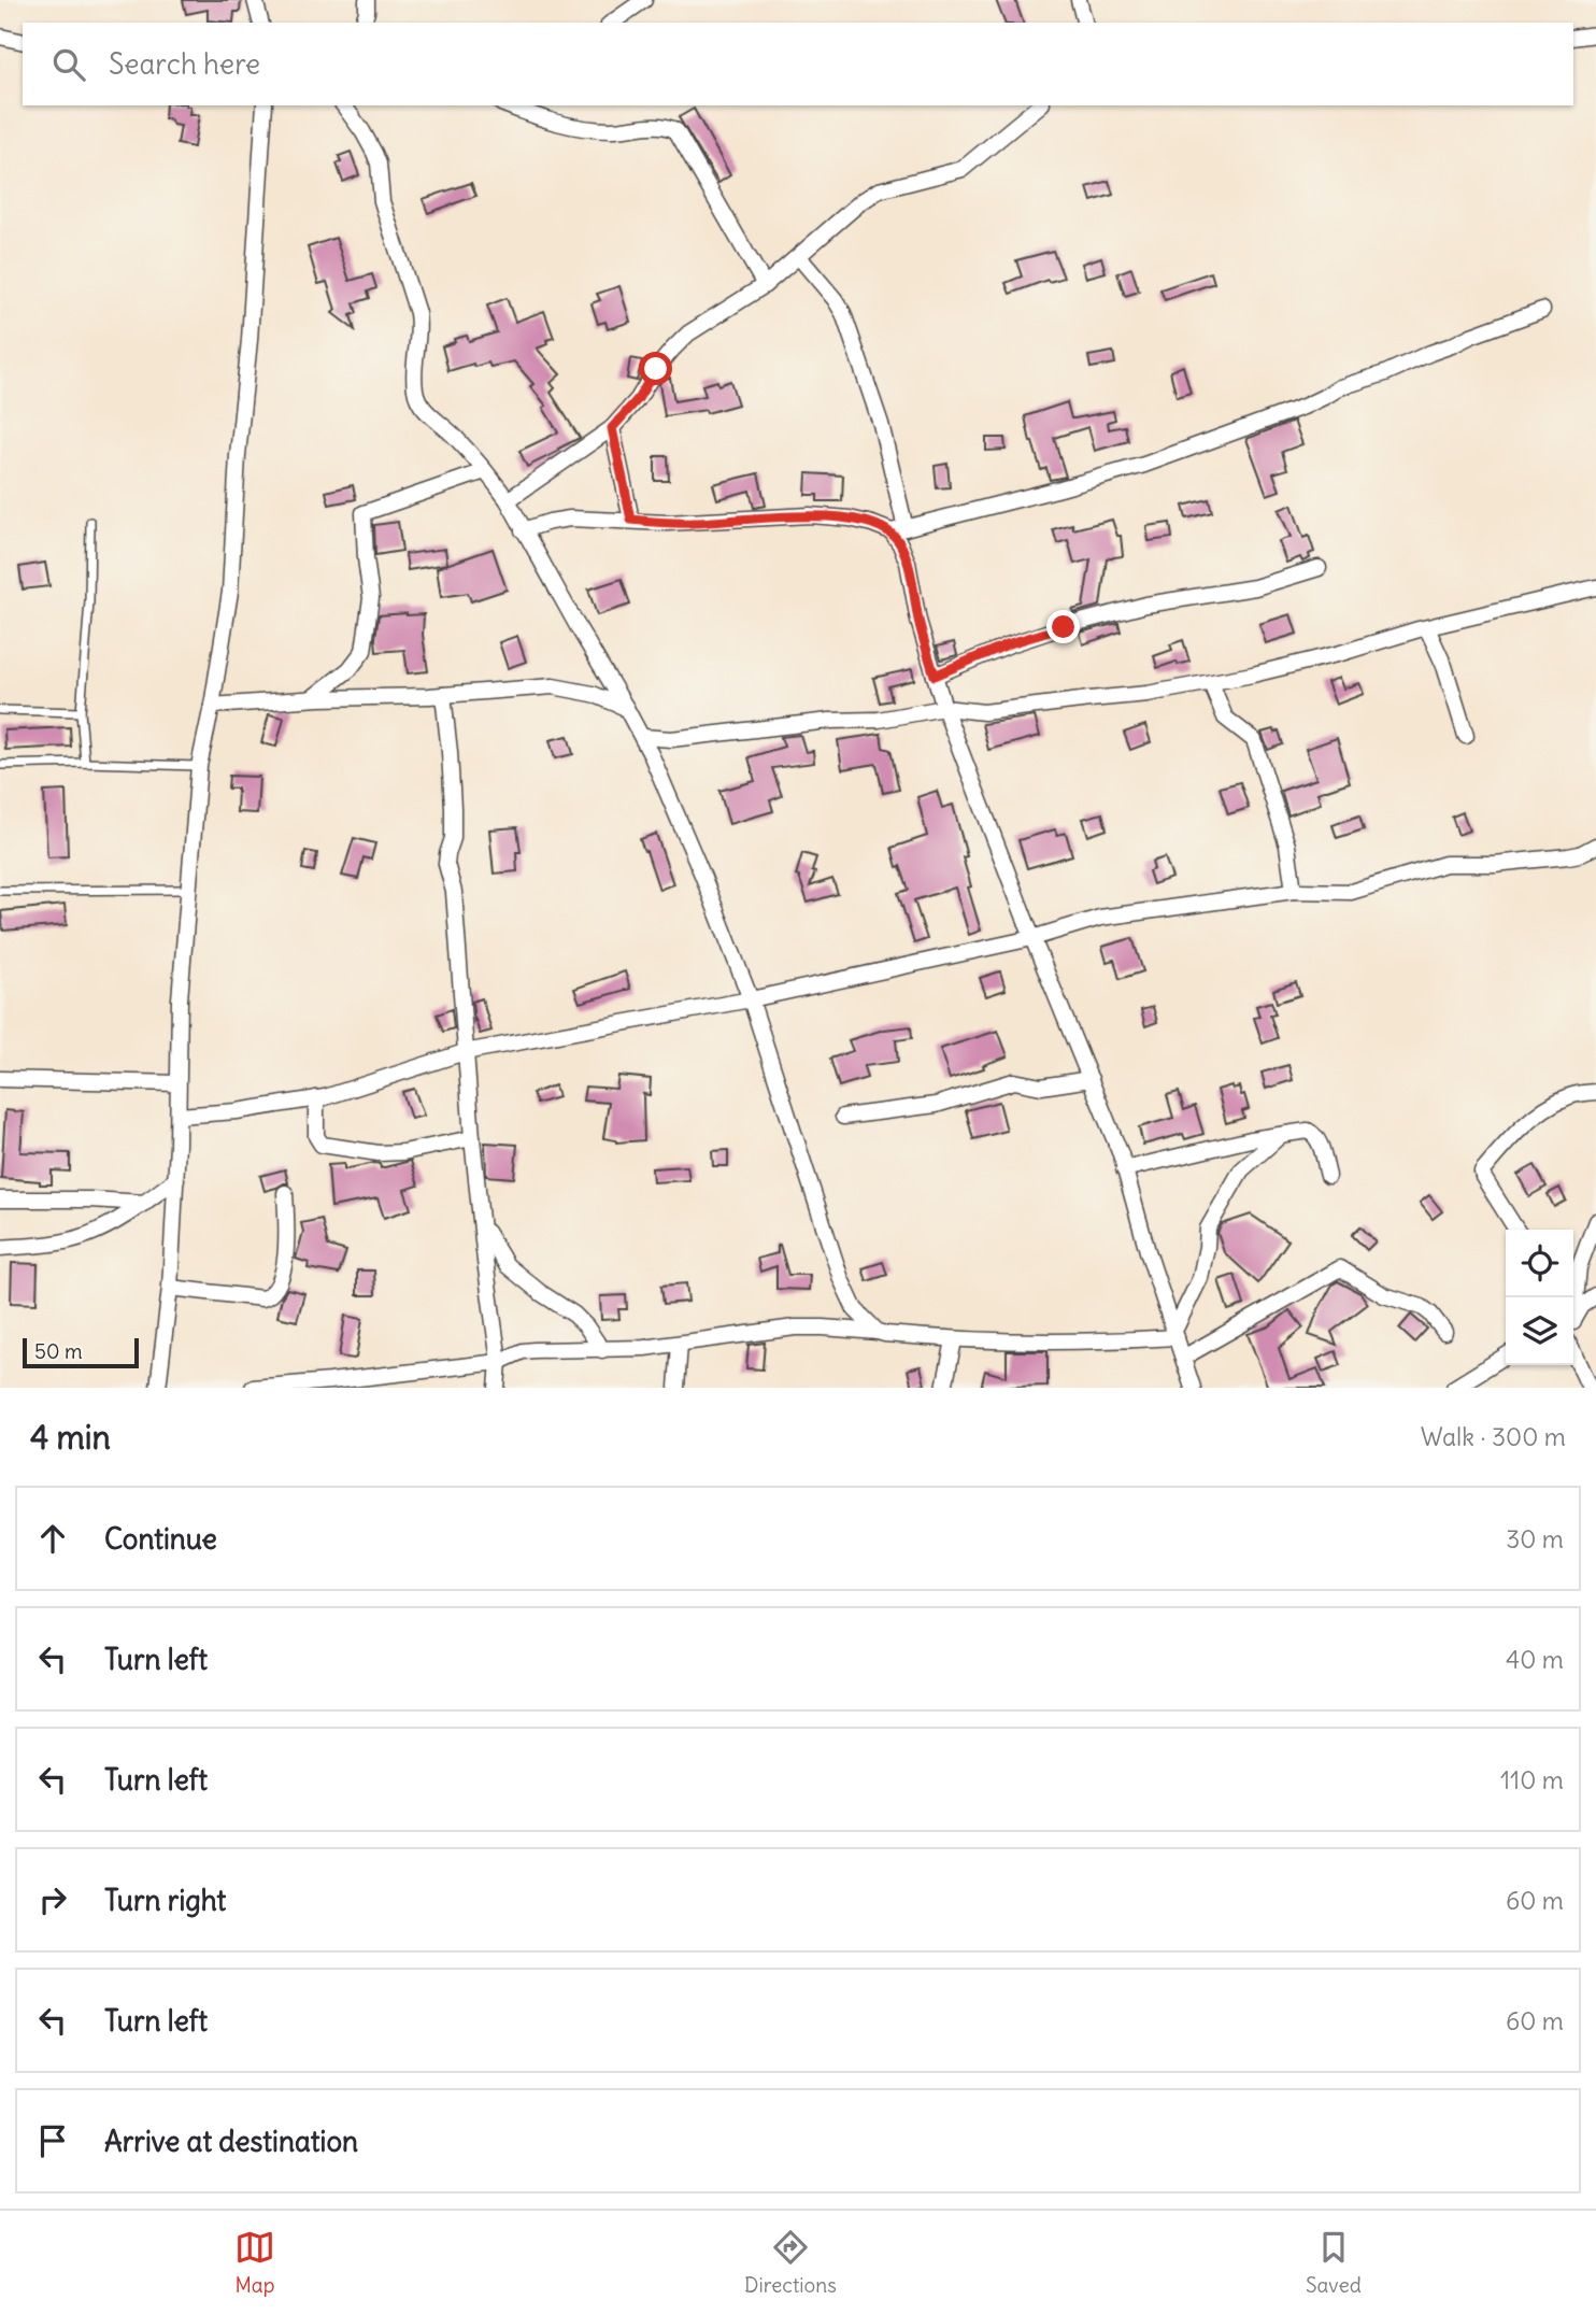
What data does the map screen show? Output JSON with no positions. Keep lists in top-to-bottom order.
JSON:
{
  "scale_bar": "50 m",
  "page": {
    "search": "Search here",
    "scale": "50 m",
    "heading": ["4 min", "Walk · 300 m"],
    "list": [
      ["Continue", "30 m"],
      ["Turn left", "40 m"],
      ["Turn left", "110 m"],
      ["Turn right", "60 m"],
      ["Turn left", "60 m"],
      "Arrive at destination"
    ],
    "nav": ["Map", "Directions", "Saved"]
  }
}
